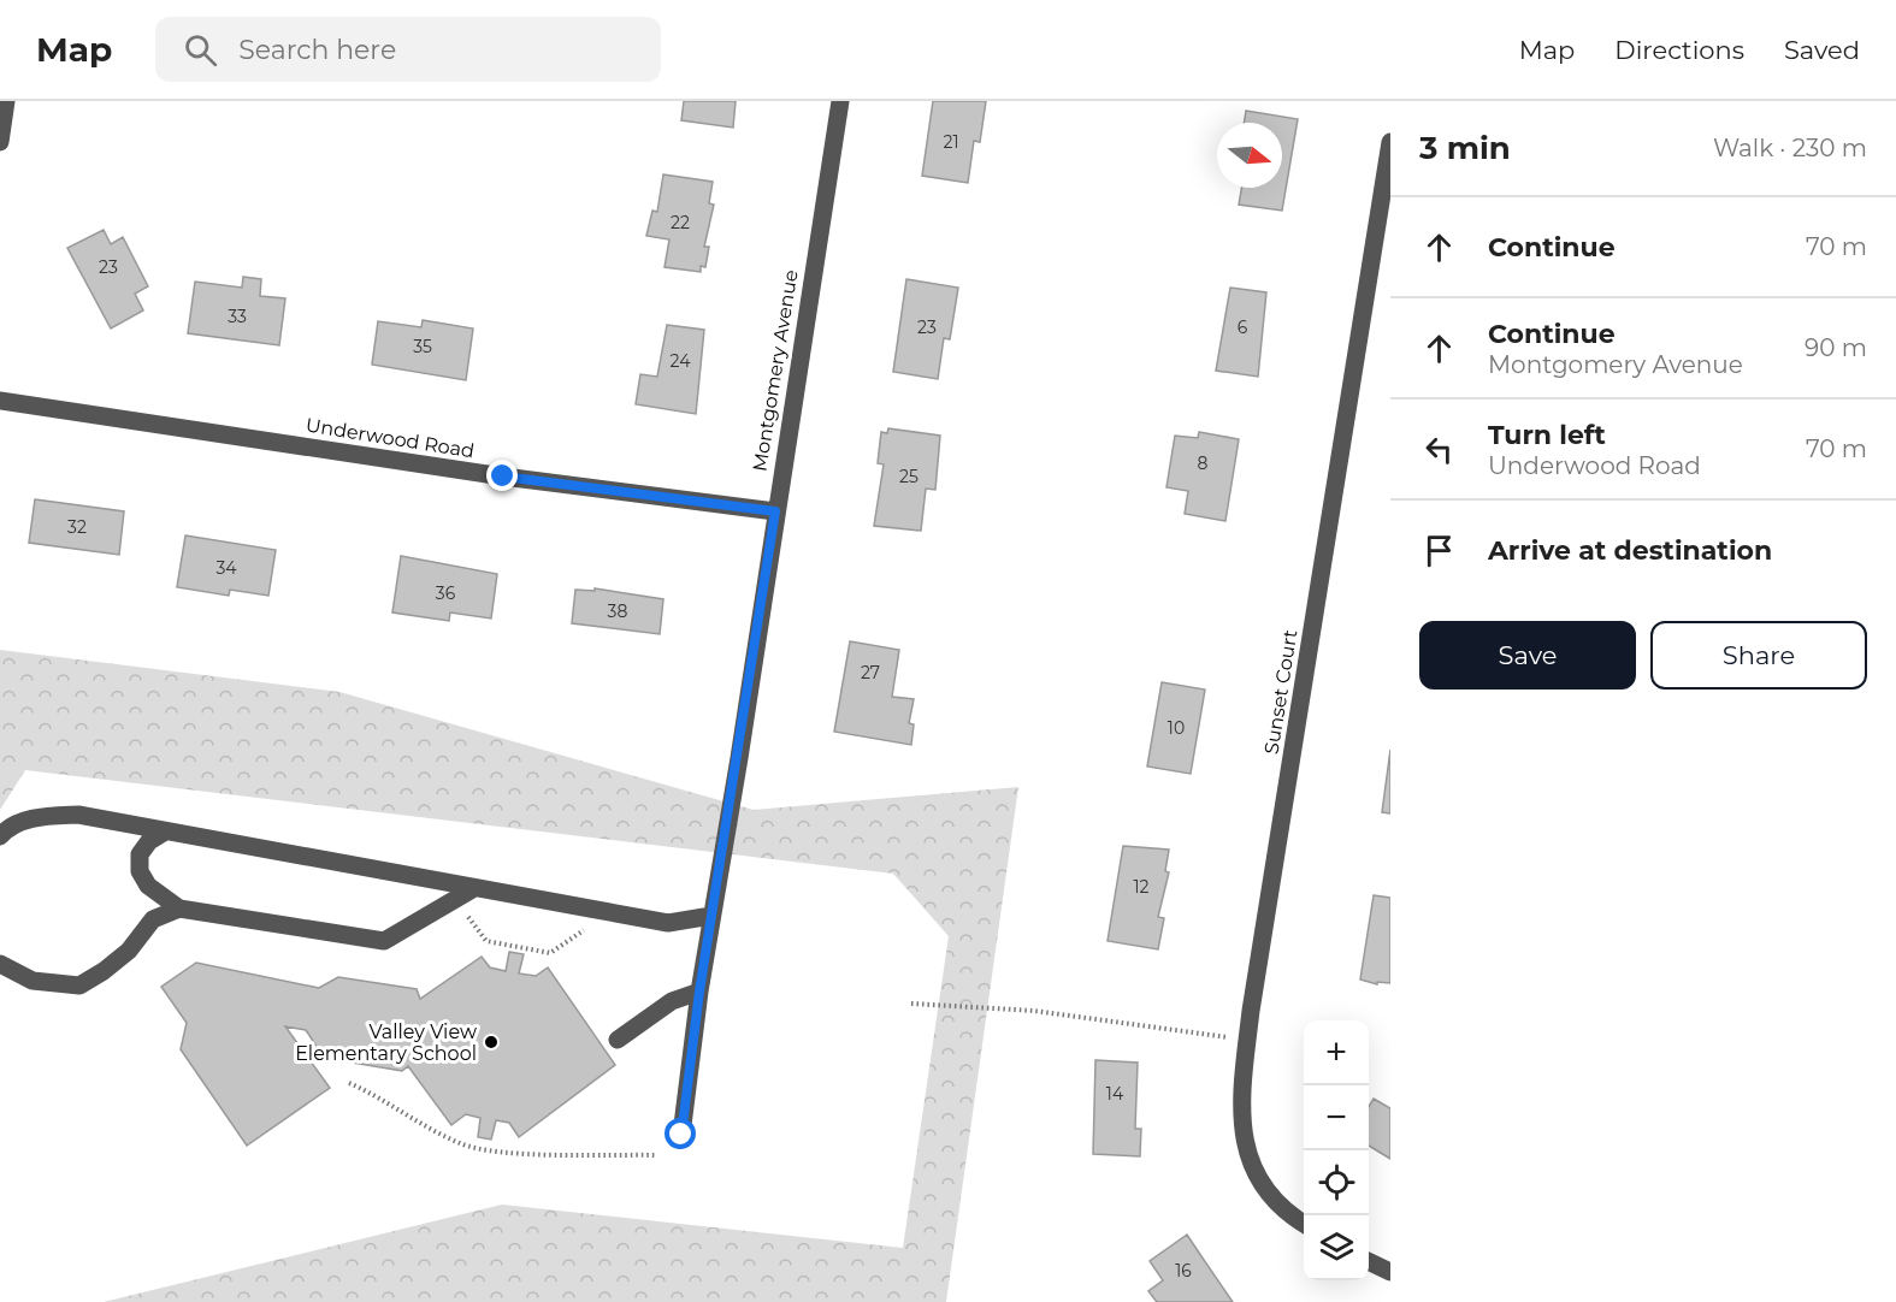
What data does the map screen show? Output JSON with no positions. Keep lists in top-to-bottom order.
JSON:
{
  "streets": {
    "street": ["Montgomery Avenue", "Underwood Road", "Sunset Court"]
  },
  "crossings": [
    ["Montgomery Avenue", "Underwood Road"]
  ],
  "places": ["Valley View Elementary School"],
  "house_numbers": [
    "21",
    "22",
    "23",
    "33",
    "23",
    "6",
    "35",
    "24",
    "8",
    "25",
    "32",
    "34",
    "36",
    "38",
    "27",
    "10",
    "12",
    "14",
    "16"
  ],
  "north": "right",
  "page": {
    "header": "Map",
    "search": "Search here",
    "nav": ["Map", "Directions", "Saved"],
    "heading": ["3 min", "Walk · 230 m"],
    "list": [
      ["Continue", "70 m"],
      ["Continue", "Montgomery Avenue", "90 m"],
      ["Turn left", "Underwood Road", "70 m"],
      "Arrive at destination"
    ],
    "buttons": ["Save", "Share"],
    "map_buttons": ["+", "−"]
  }
}
